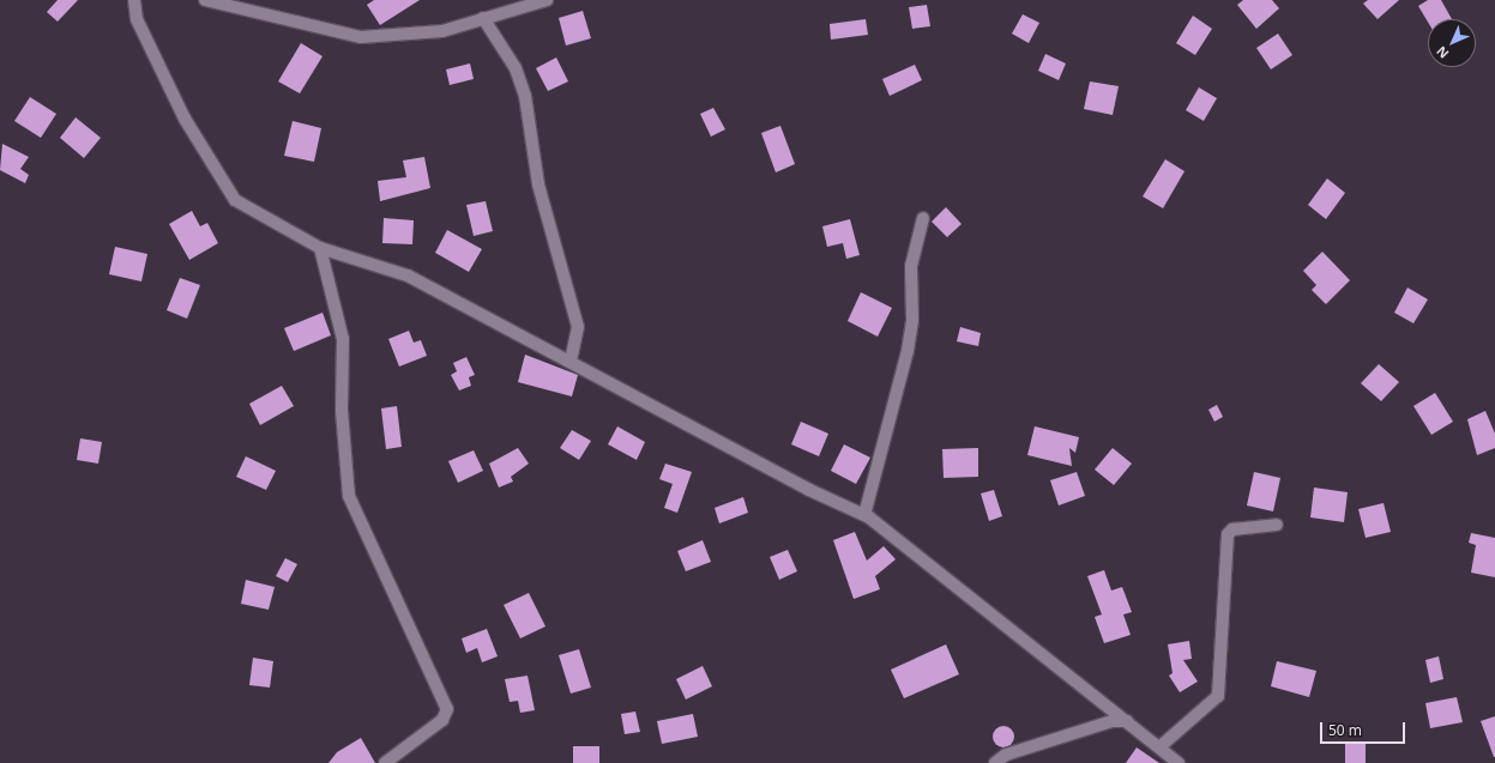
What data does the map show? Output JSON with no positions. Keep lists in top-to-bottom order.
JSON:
{
  "scale_bar": "50 m",
  "north": "bottom left"
}
